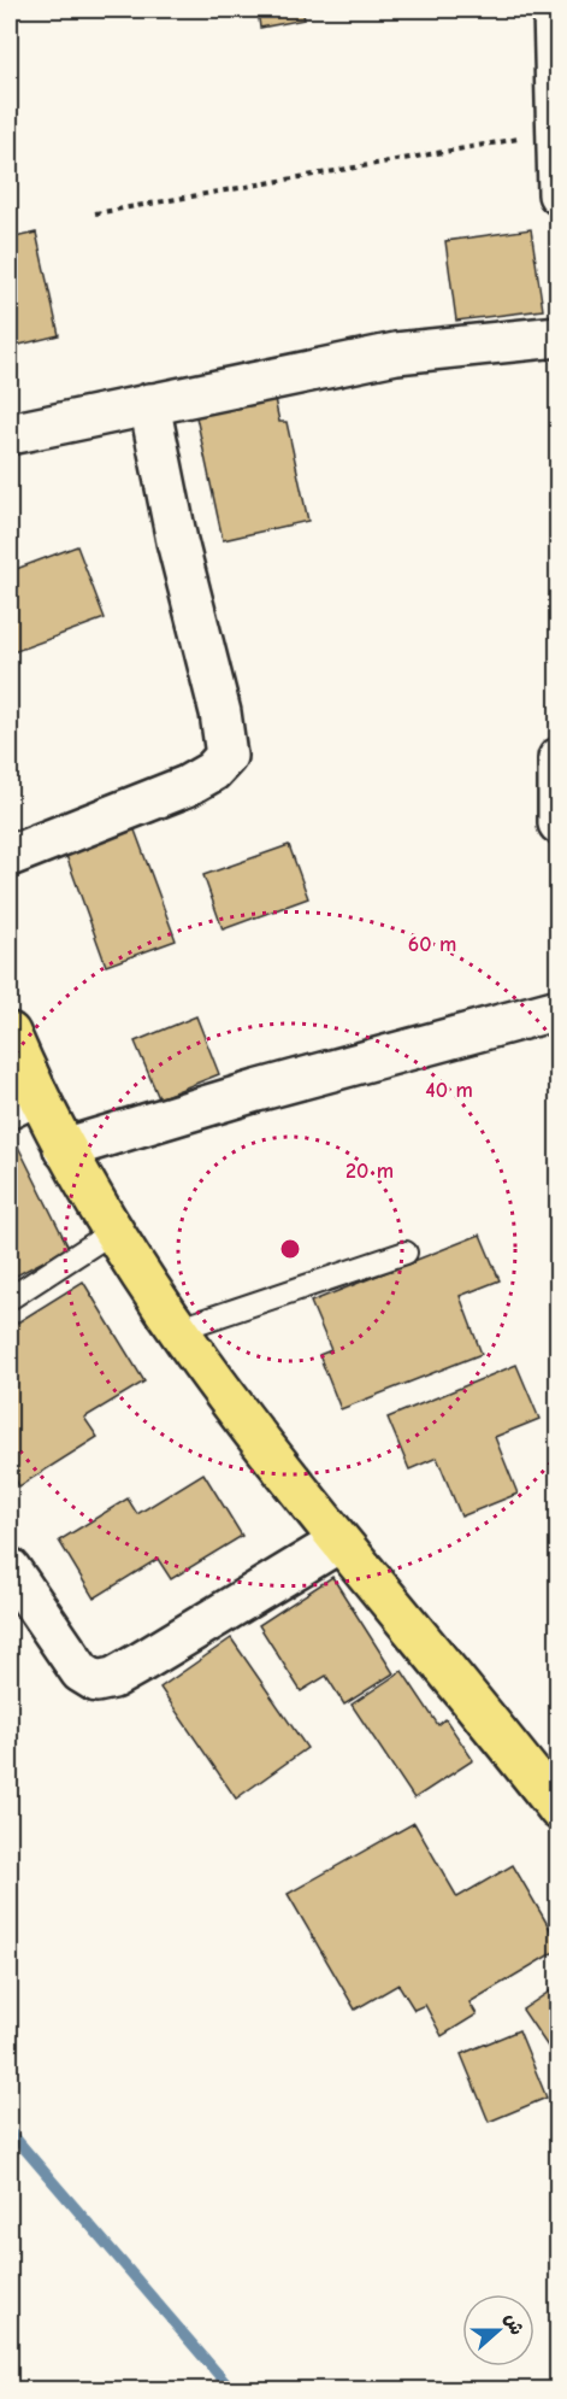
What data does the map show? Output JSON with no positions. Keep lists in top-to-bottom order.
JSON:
{
  "north": "right",
  "rings": ["60 m", "40 m", "20 m"]
}
